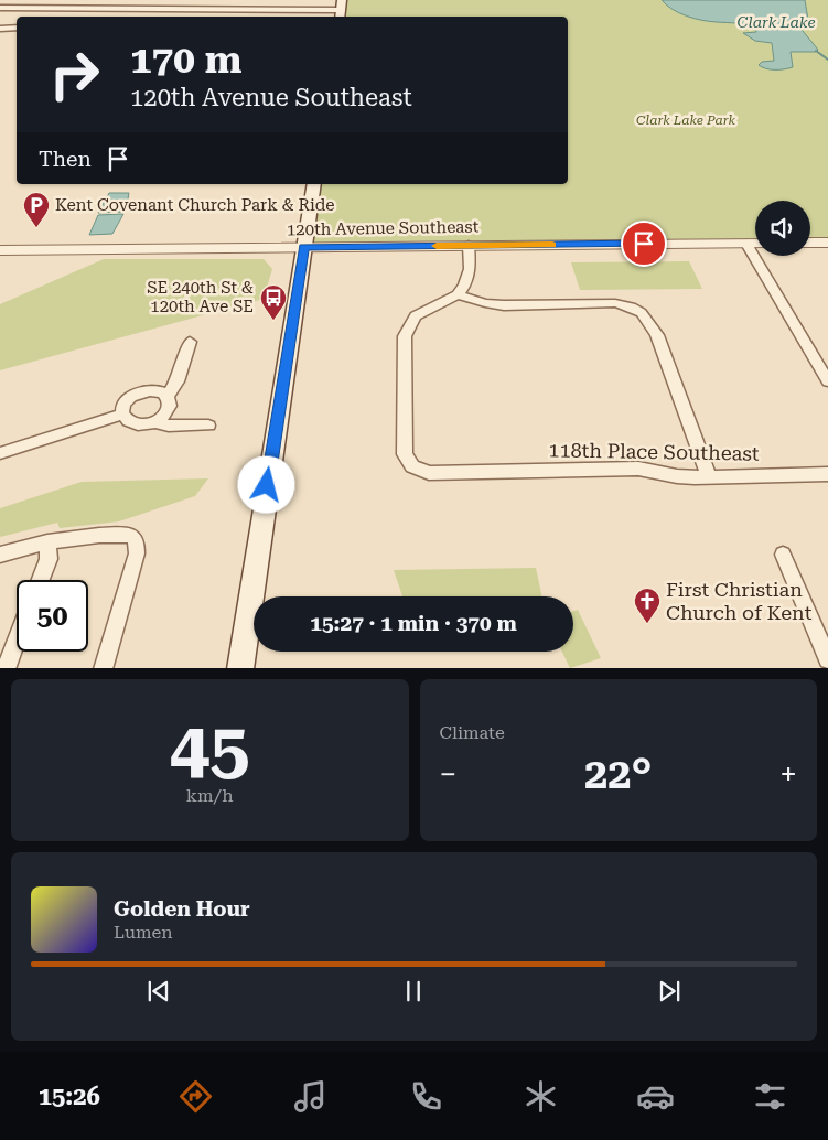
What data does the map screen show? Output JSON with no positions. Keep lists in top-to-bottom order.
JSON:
{
  "streets": {
    "street": ["120th Avenue Southeast", "118th Place Southeast"]
  },
  "water": ["Clark Lake"],
  "parks": ["Clark Lake Park"],
  "places": {
    "parking": ["Kent Covenant Church Park & Ride"],
    "bus stop": ["SE 240th St & 120th Ave SE"],
    "church": ["First Christian Church of Kent"]
  },
  "page": {
    "turn": ["170 m", "120th Avenue Southeast"],
    "then": "Then",
    "limit": "50",
    "trip": "15:27 · 1 min · 370 m",
    "tile": [
      ["45", "km/h"],
      "Climate"
    ],
    "heat": ["−", "22°", "+"],
    "song": ["Golden Hour", "Lumen"],
    "tabs": "15:26"
  }
}
